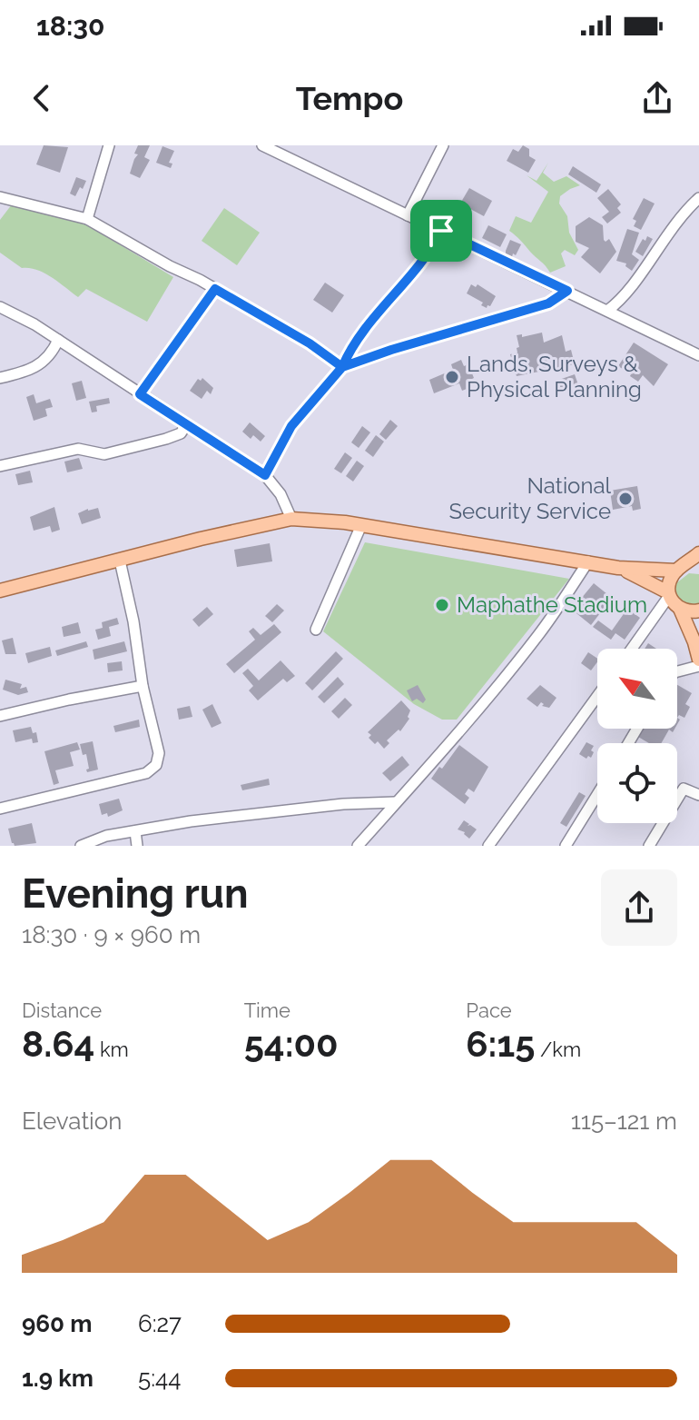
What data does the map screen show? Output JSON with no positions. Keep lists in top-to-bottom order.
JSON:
{
  "places": ["Lands, Surveys & Physical Planning", "National Security Service", "Maphathe Stadium"],
  "north": "top left",
  "page": {
    "status": "18:30",
    "header": "Tempo",
    "heading": ["Evening run", "18:30 · 9 × 960 m"],
    "stats": [
      ["Distance", "8.64 km"],
      ["Time", "54:00"],
      ["Pace", "6:15 /km"]
    ],
    "chart": ["Elevation", "115–121 m"],
    "list": [
      {
        "name": "960 m",
        "note": "6:27"
      },
      {
        "name": "1.9 km",
        "note": "5:44"
      }
    ]
  }
}
